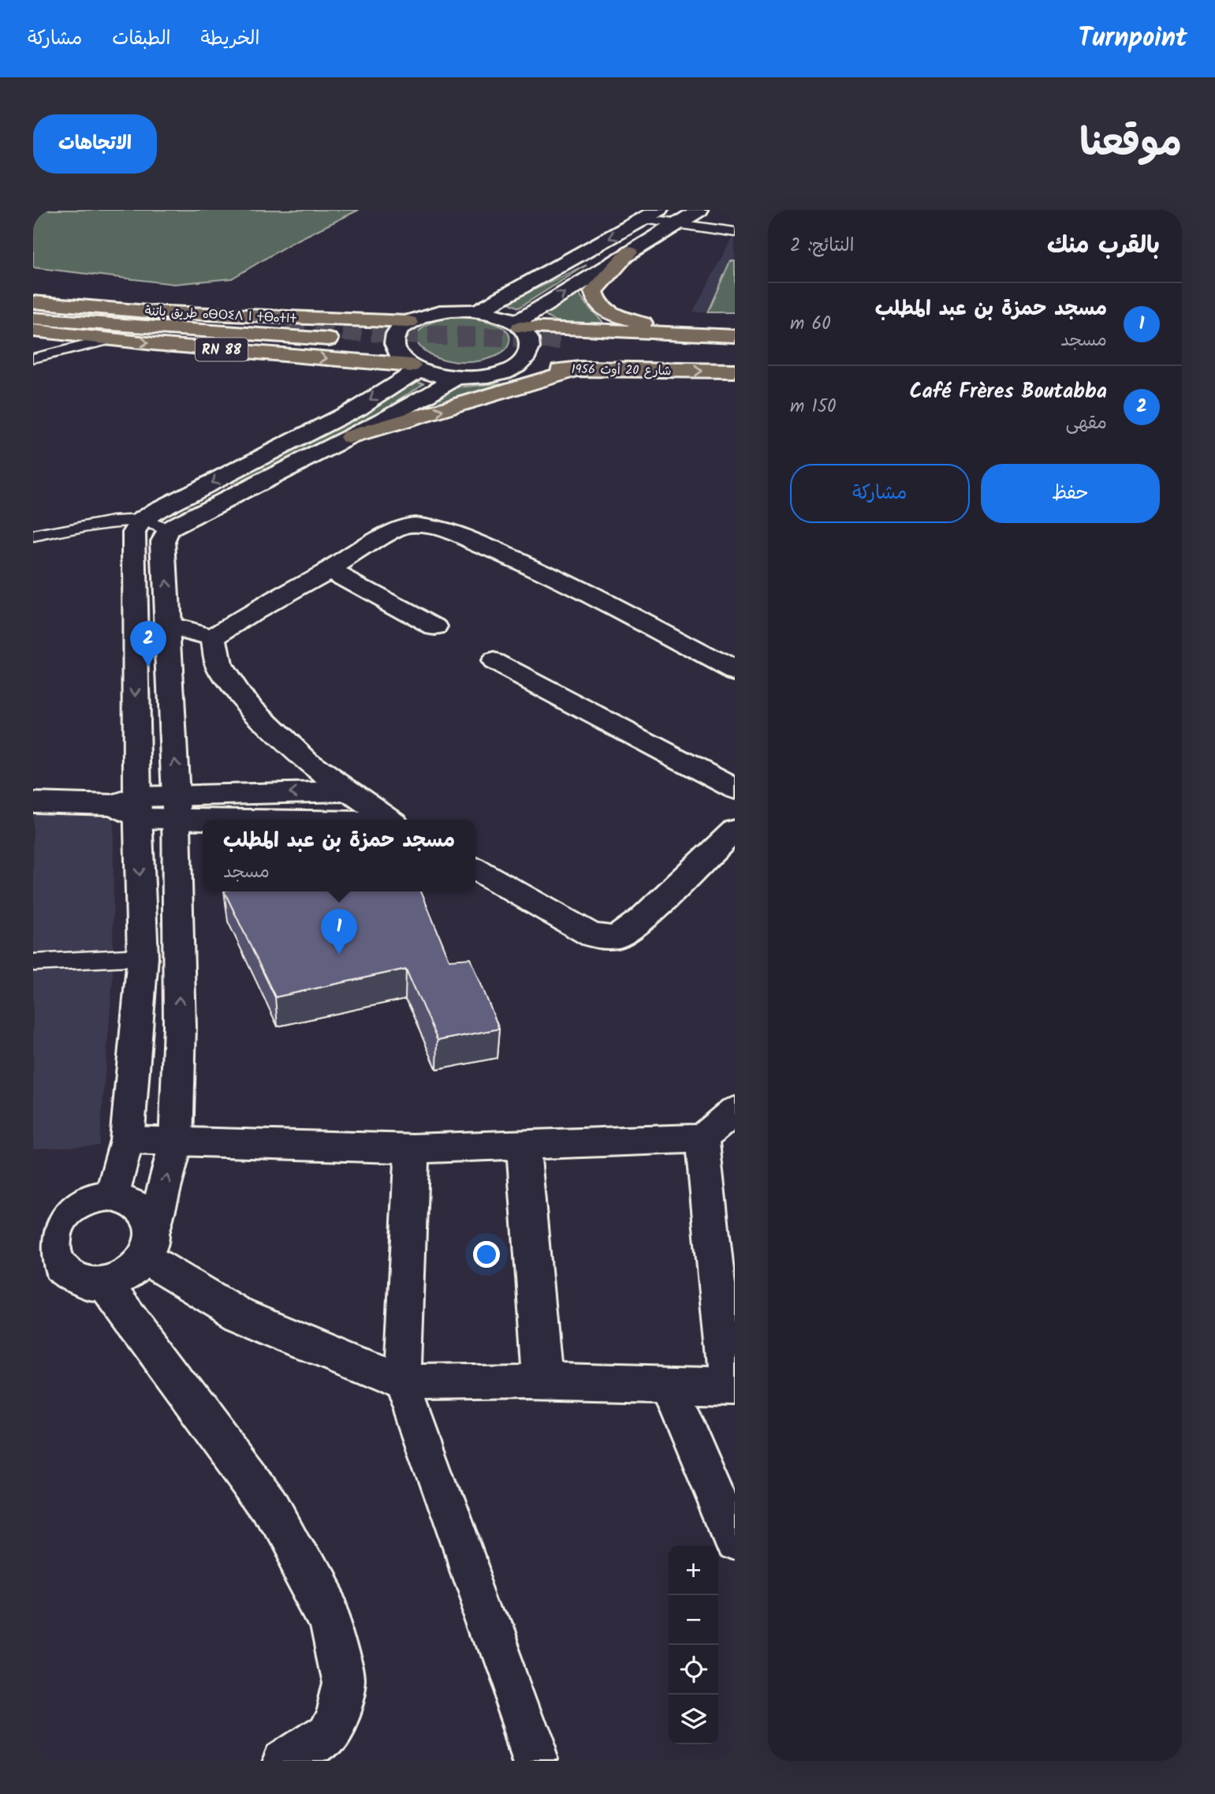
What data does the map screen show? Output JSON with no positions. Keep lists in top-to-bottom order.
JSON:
{
  "streets": {
    "main road": ["طريق باتنة ⴰⴱⵔⵉⴷ ⵏ ⵜⴱⴰⵜⵏⵜ", "RN 88", "شارع 20 أوت 1956"]
  },
  "page": {
    "header": "Turnpoint",
    "nav": ["الخريطة", "الطبقات", "مشاركة"],
    "title": "موقعنا",
    "buttons": [
      "الاتجاهات",
      ["حفظ", "مشاركة"]
    ],
    "heading": ["بالقرب منك", "النتائج: 2"],
    "list": [
      {
        "mark": "1",
        "name": "مسجد حمزة بن عبد المطلب",
        "note": "مسجد",
        "value": "60 m"
      },
      {
        "mark": "2",
        "name": "Café Frères Boutabba",
        "note": "مقهى",
        "value": "150 m"
      }
    ],
    "pins": ["2", "1"],
    "popup": ["مسجد حمزة بن عبد المطلب", "مسجد"],
    "map_buttons": ["+", "−"]
  }
}
